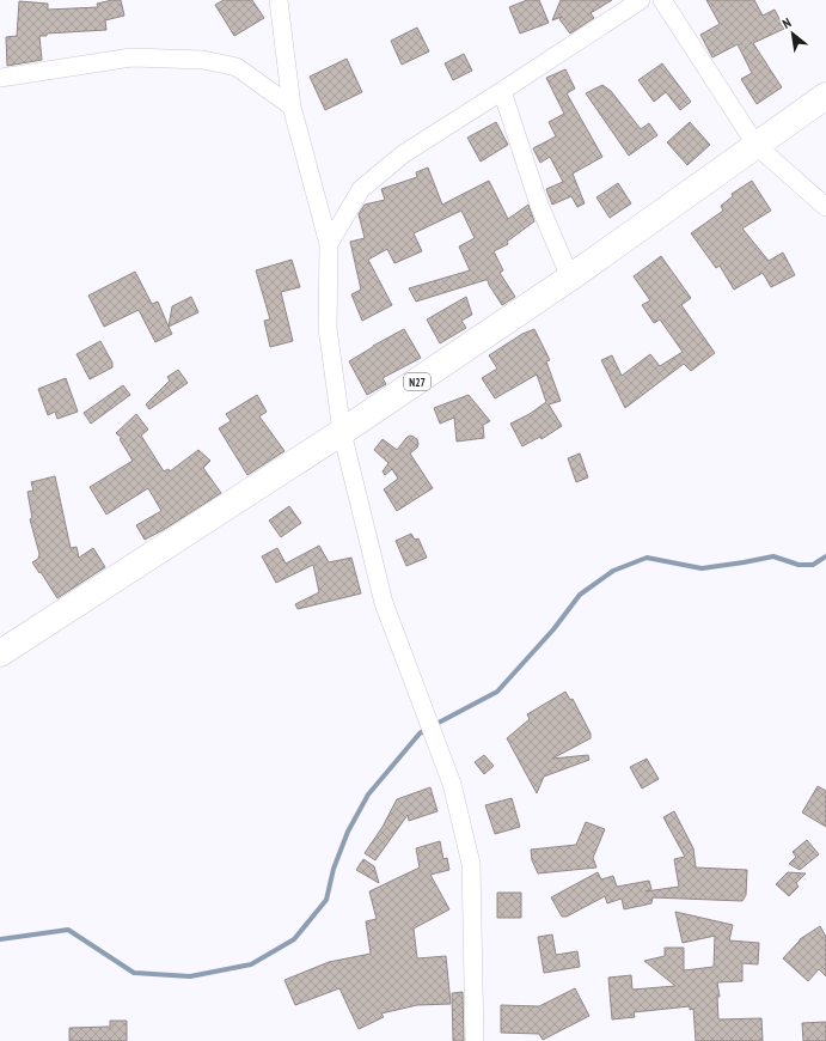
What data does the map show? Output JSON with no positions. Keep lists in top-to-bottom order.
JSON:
{
  "streets": {
    "main road": ["N27"]
  },
  "north": "top left"
}
